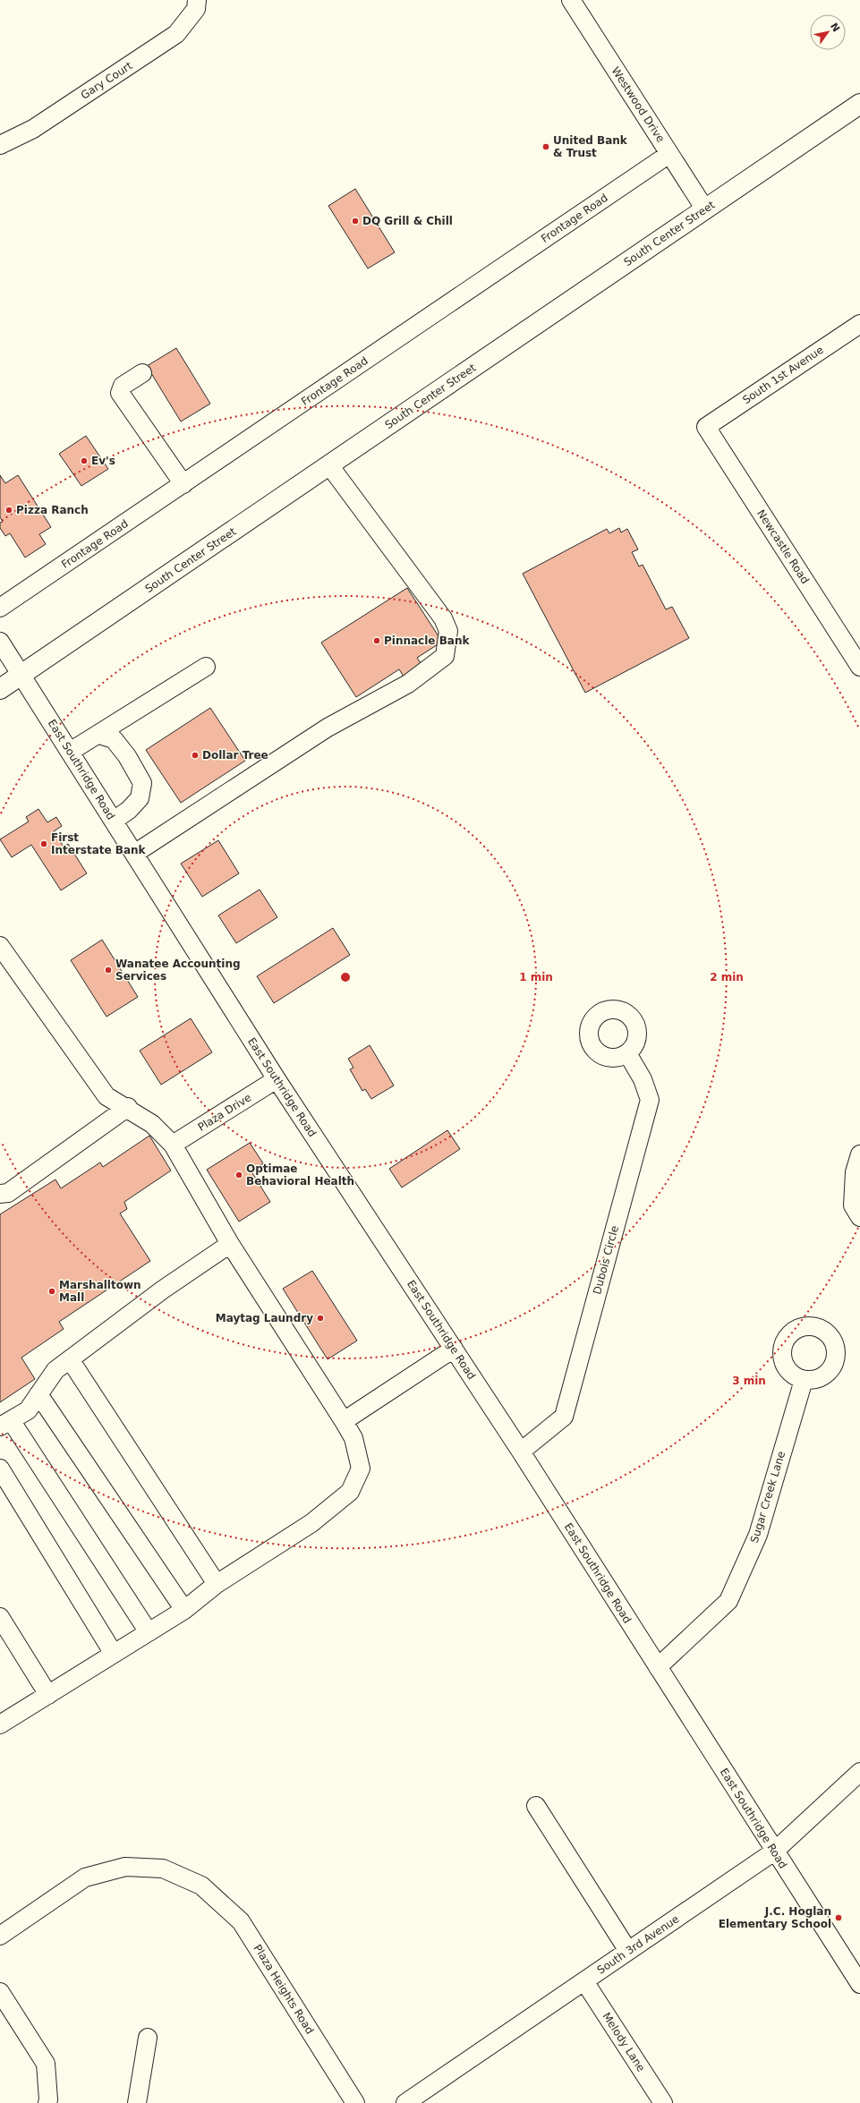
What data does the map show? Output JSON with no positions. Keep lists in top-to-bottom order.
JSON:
{
  "streets": {
    "main road": ["South Center Street"],
    "street": [
      "Gary Court",
      "Westwood Drive",
      "Frontage Road",
      "South 1st Avenue",
      "Newcastle Road",
      "East Southridge Road",
      "Plaza Drive",
      "Dubois Circle",
      "Sugar Creek Lane",
      "South 3rd Avenue",
      "Plaza Heights Road",
      "Melody Lane"
    ]
  },
  "crossings": [
    ["Westwood Drive", "Frontage Road"],
    ["Westwood Drive", "South Center Street"],
    ["South Center Street", "East Southridge Road"],
    ["South 1st Avenue", "Newcastle Road"],
    ["East Southridge Road", "Plaza Drive"],
    ["East Southridge Road", "Dubois Circle"],
    ["East Southridge Road", "Sugar Creek Lane"],
    ["East Southridge Road", "South 3rd Avenue"],
    ["South 3rd Avenue", "Melody Lane"]
  ],
  "places": [
    "United Bank & Trust",
    "DQ Grill & Chill",
    "Ev's",
    "Pizza Ranch",
    "Pinnacle Bank",
    "Dollar Tree",
    "First Interstate Bank",
    "Wanatee Accounting Services",
    "Optimae Behavioral Health",
    "Marshalltown Mall",
    "Maytag Laundry",
    "J.C. Hoglan Elementary School"
  ],
  "north": "top right",
  "rings": ["1 min", "2 min", "3 min"]
}
